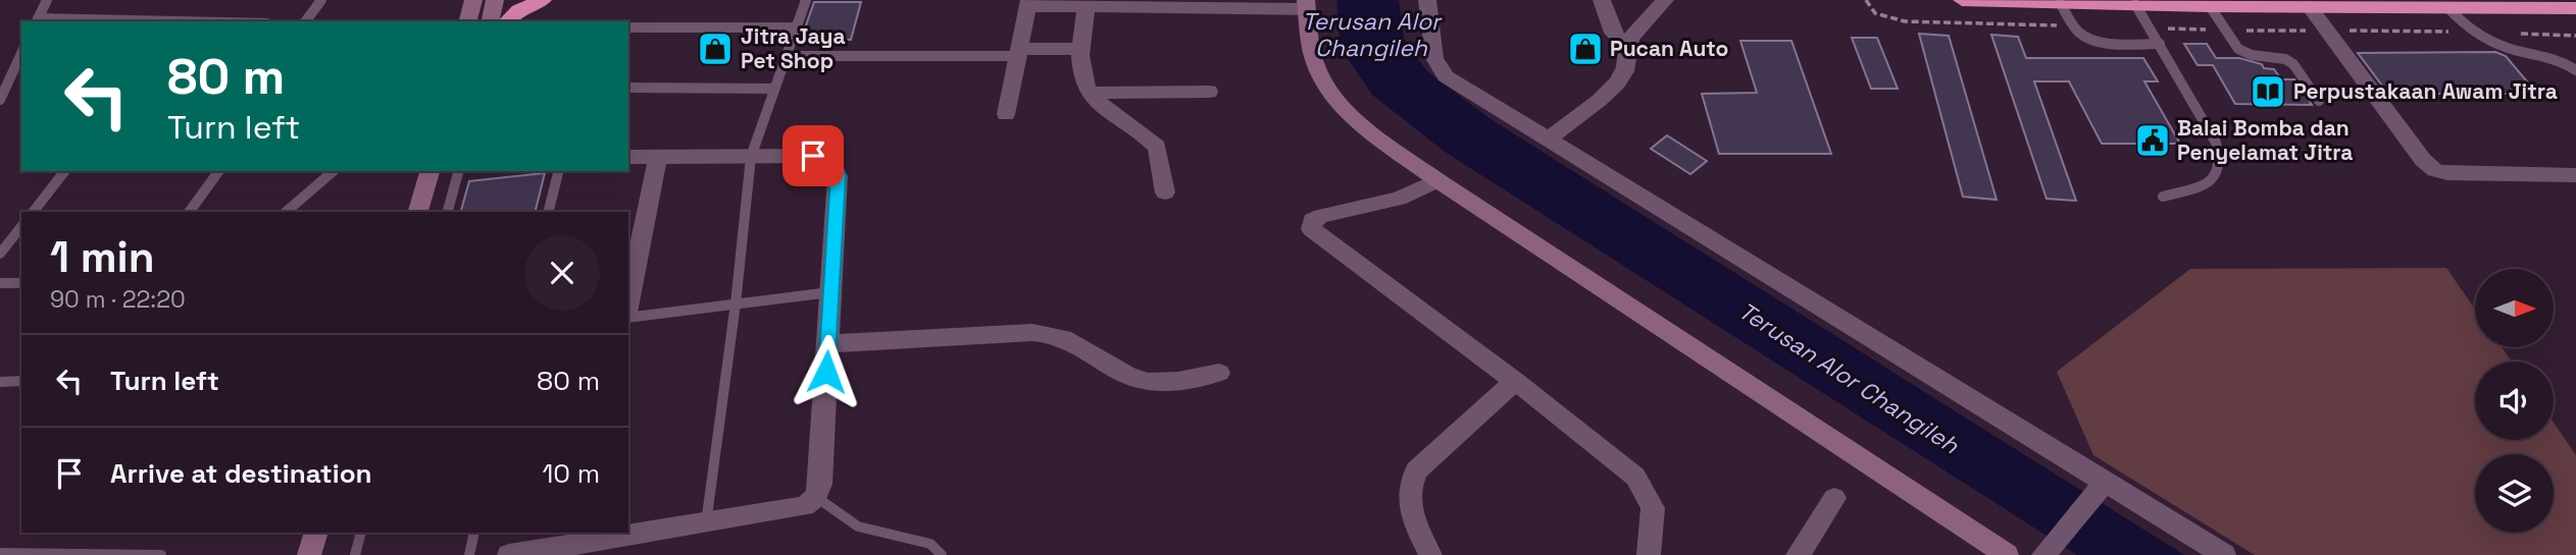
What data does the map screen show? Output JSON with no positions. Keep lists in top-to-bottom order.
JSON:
{
  "water": ["Terusan Alor Changileh"],
  "places": {
    "shop": ["Jitra Jaya Pet Shop", "Pucan Auto"],
    "library": ["Perpustakaan Awam Jitra"],
    "public building": ["Balai Bomba dan Penyelamat Jitra"]
  },
  "north": "right",
  "page": {
    "turn": ["80 m", "Turn left"],
    "heading": ["1 min", "90 m · 22:20"],
    "list": [
      {
        "name": "Turn left",
        "value": "80 m"
      },
      {
        "name": "Arrive at destination",
        "value": "10 m"
      }
    ]
  }
}
